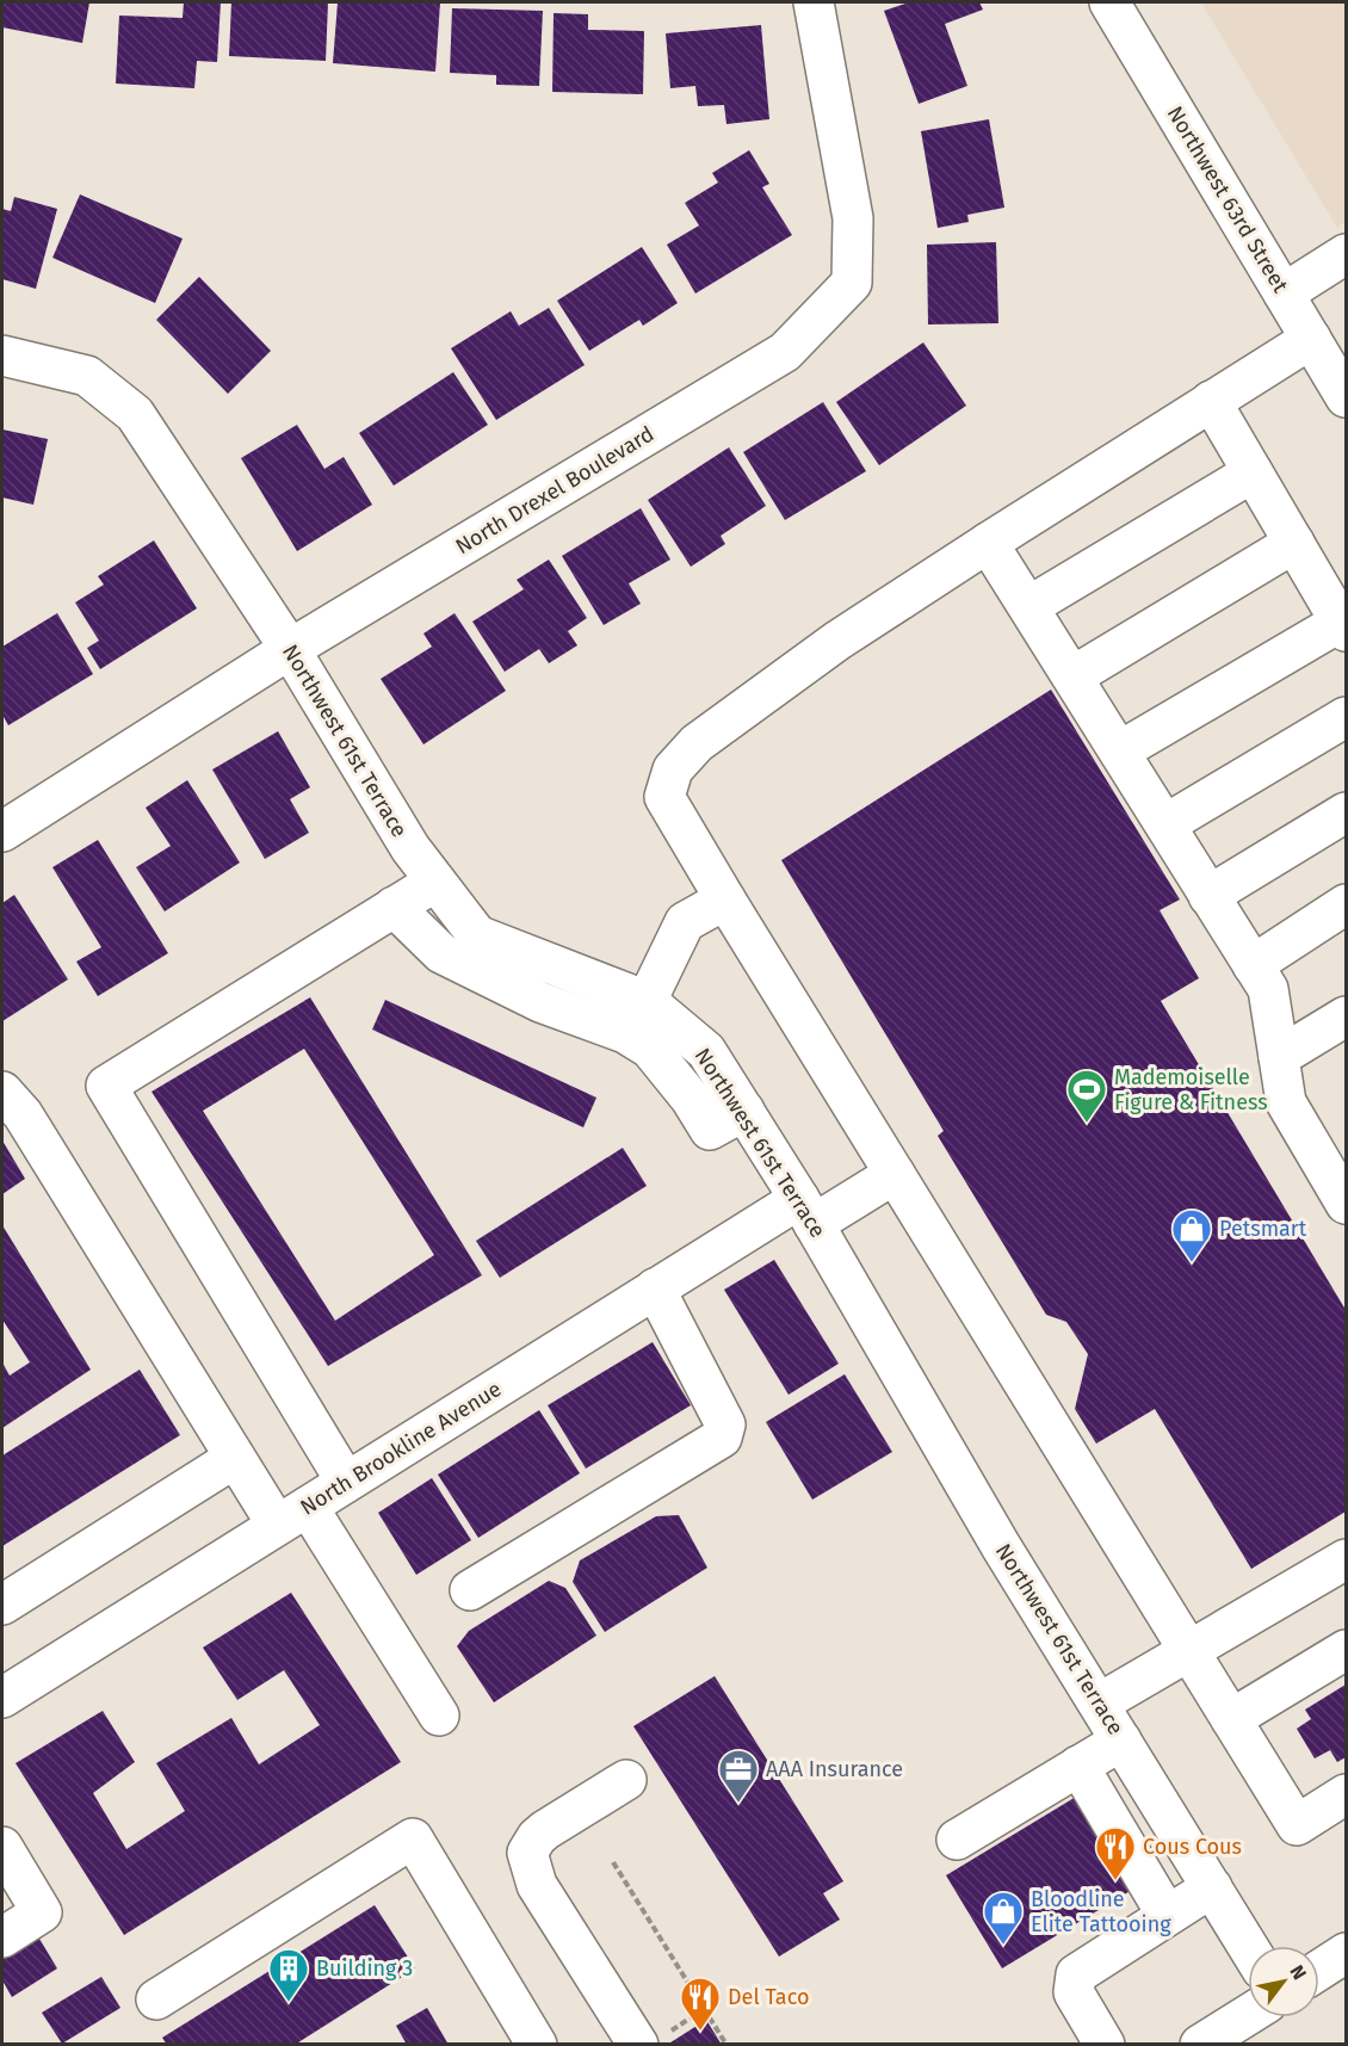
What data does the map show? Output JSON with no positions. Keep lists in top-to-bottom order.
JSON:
{
  "streets": {
    "street": [
      "Northwest 63rd Street",
      "North Drexel Boulevard",
      "Northwest 61st Terrace",
      "North Brookline Avenue"
    ]
  },
  "crossings": [
    ["North Drexel Boulevard", "Northwest 61st Terrace"],
    ["Northwest 61st Terrace", "North Brookline Avenue"]
  ],
  "places": {
    "sports": ["Mademoiselle Figure & Fitness"],
    "shop": ["Petsmart", "Bloodline Elite Tattooing"],
    "office": ["AAA Insurance"],
    "restaurant": ["Cous Cous", "Del Taco"],
    "building": ["Building 3"]
  },
  "north": "top right"
}
